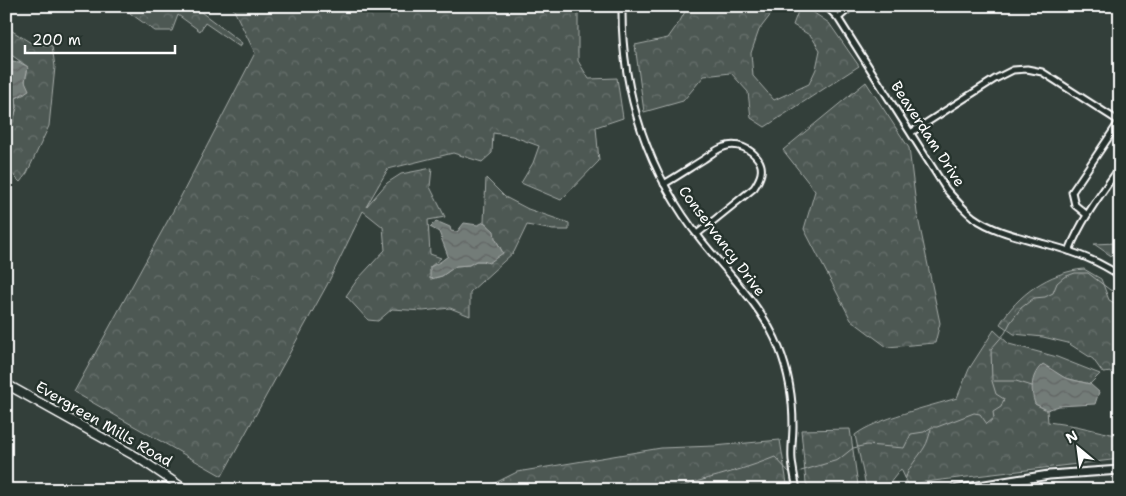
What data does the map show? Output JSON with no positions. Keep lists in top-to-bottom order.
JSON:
{
  "streets": {
    "main road": ["Evergreen Mills Road"],
    "street": ["Beaverdam Drive", "Conservancy Drive"]
  },
  "scale_bar": "200 m",
  "north": "top left"
}
